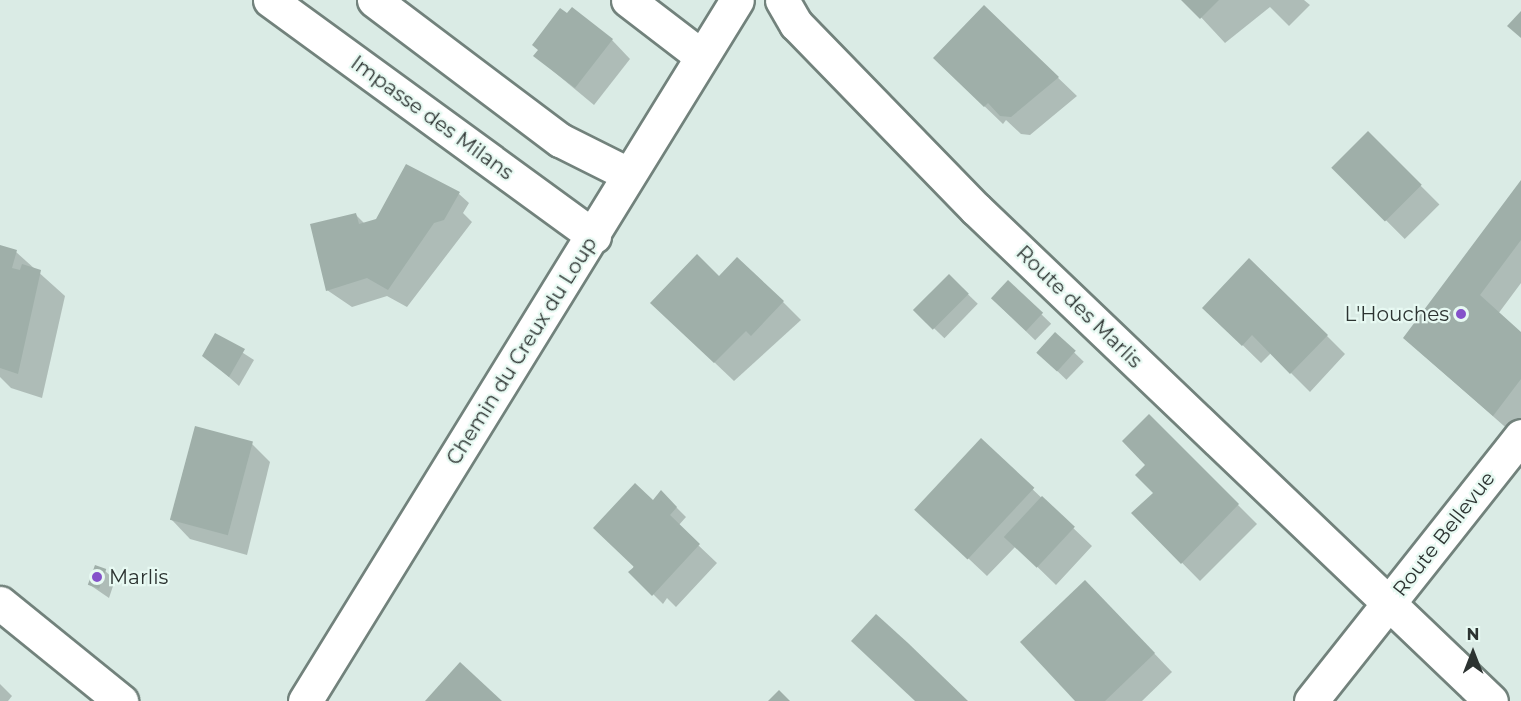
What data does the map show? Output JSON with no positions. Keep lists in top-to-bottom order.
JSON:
{
  "streets": {
    "street": [
      "Impasse des Milans",
      "Route des Marlis",
      "Chemin du Creux du Loup",
      "Route Bellevue"
    ]
  },
  "crossings": [
    ["Impasse des Milans", "Chemin du Creux du Loup"],
    ["Route des Marlis", "Route Bellevue"]
  ],
  "places": ["L'Houches", "Marlis"],
  "north": "top"
}
